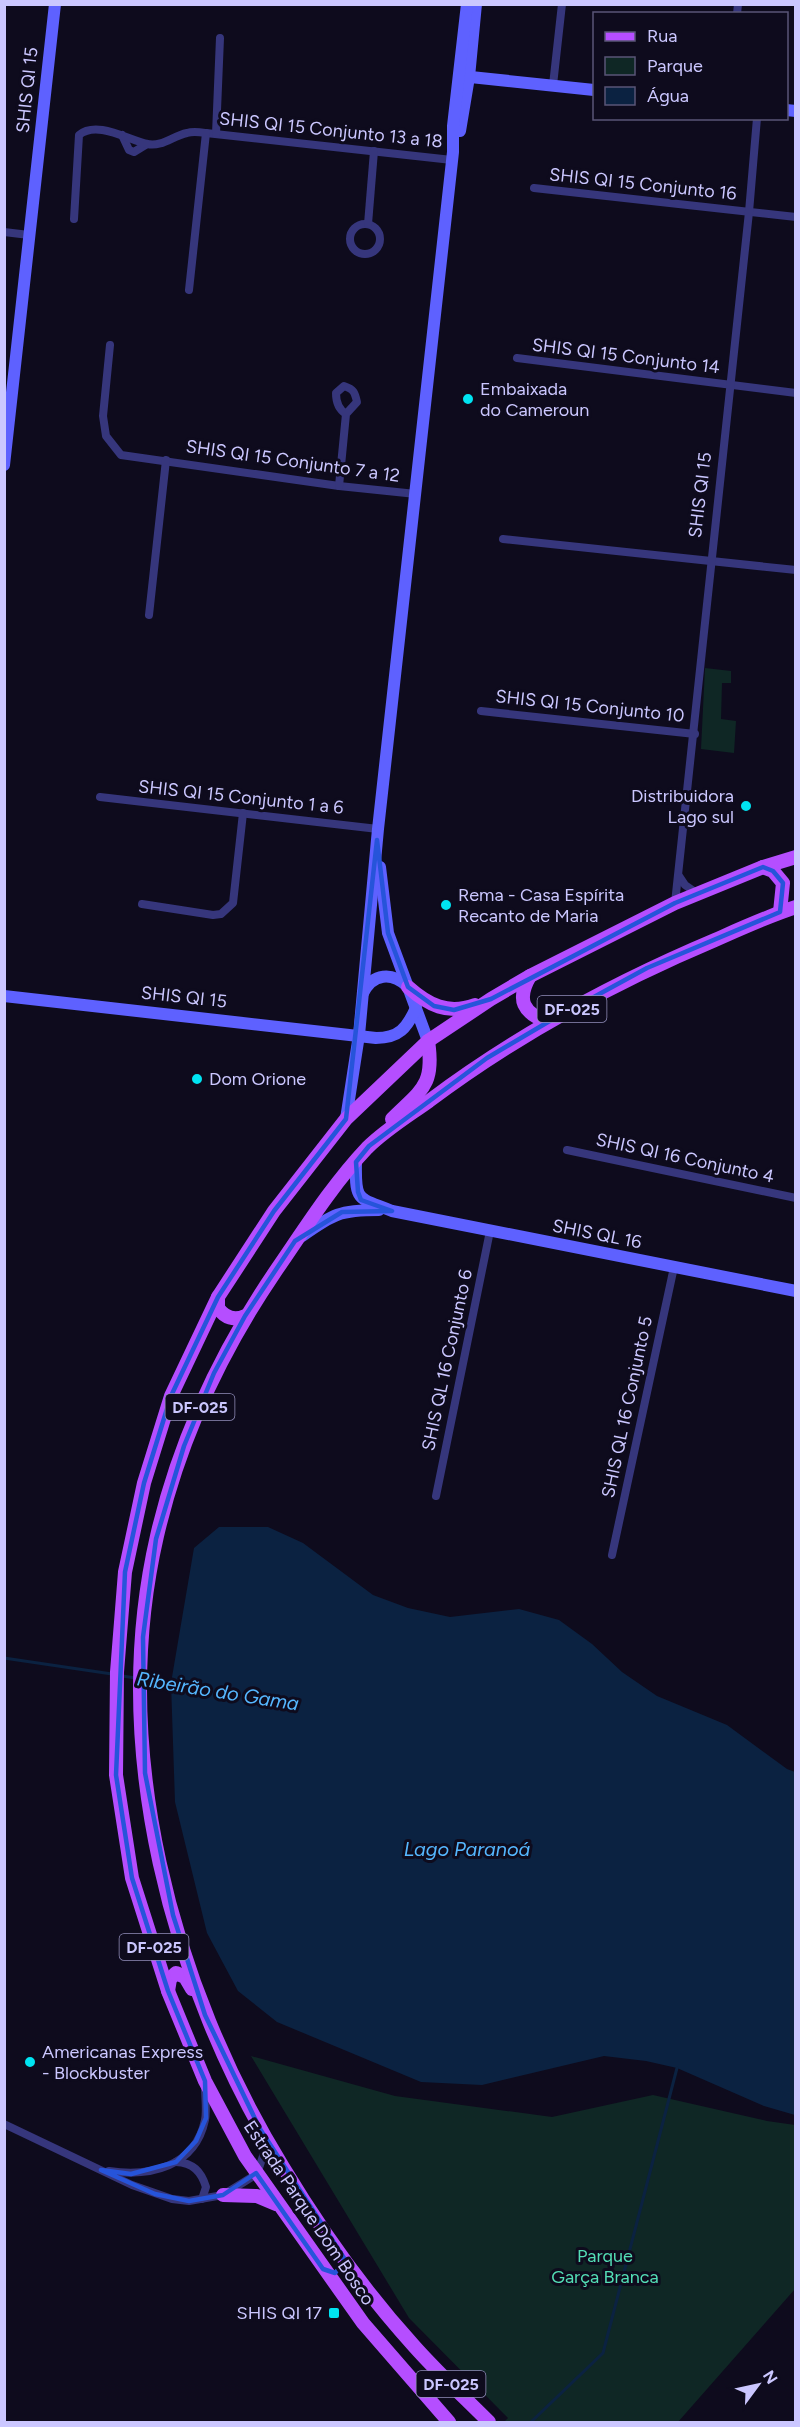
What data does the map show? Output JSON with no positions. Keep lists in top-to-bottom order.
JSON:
{
  "streets": {
    "main road": ["DF-025", "Estrada Parque Dom Bosco"],
    "street": [
      "SHIS QI 15",
      "SHIS QI 15 Conjunto 13 a 18",
      "SHIS QI 15 Conjunto 16",
      "SHIS QI 15 Conjunto 14",
      "SHIS QI 15 Conjunto 7 a 12",
      "SHIS QI 15 Conjunto 10",
      "SHIS QI 15 Conjunto 1 a 6",
      "SHIS QI 16 Conjunto 4",
      "SHIS QL 16",
      "SHIS QL 16 Conjunto 6",
      "SHIS QL 16 Conjunto 5"
    ]
  },
  "crossings": [
    ["SHIS QI 15", "SHIS QI 15 Conjunto 16"],
    ["SHIS QI 15", "SHIS QI 15 Conjunto 14"],
    ["SHIS QI 15", "SHIS QI 15 Conjunto 10"],
    ["SHIS QI 15", "Estrada Parque Dom Bosco"],
    ["SHIS QL 16", "SHIS QL 16 Conjunto 6"],
    ["SHIS QL 16", "SHIS QL 16 Conjunto 5"],
    ["SHIS QL 16", "Estrada Parque Dom Bosco"]
  ],
  "water": ["Ribeirão do Gama", "Lago Paranoá"],
  "parks": ["Parque Garça Branca"],
  "places": {
    "other": [
      "Embaixada do Cameroun",
      "Distribuidora Lago sul",
      "Rema - Casa Espírita Recanto de Maria",
      "Dom Orione",
      "Americanas Express - Blockbuster"
    ],
    "transit": ["SHIS QI 17"]
  },
  "legend": ["Rua", "Parque", "Água"],
  "north": "top right"
}
